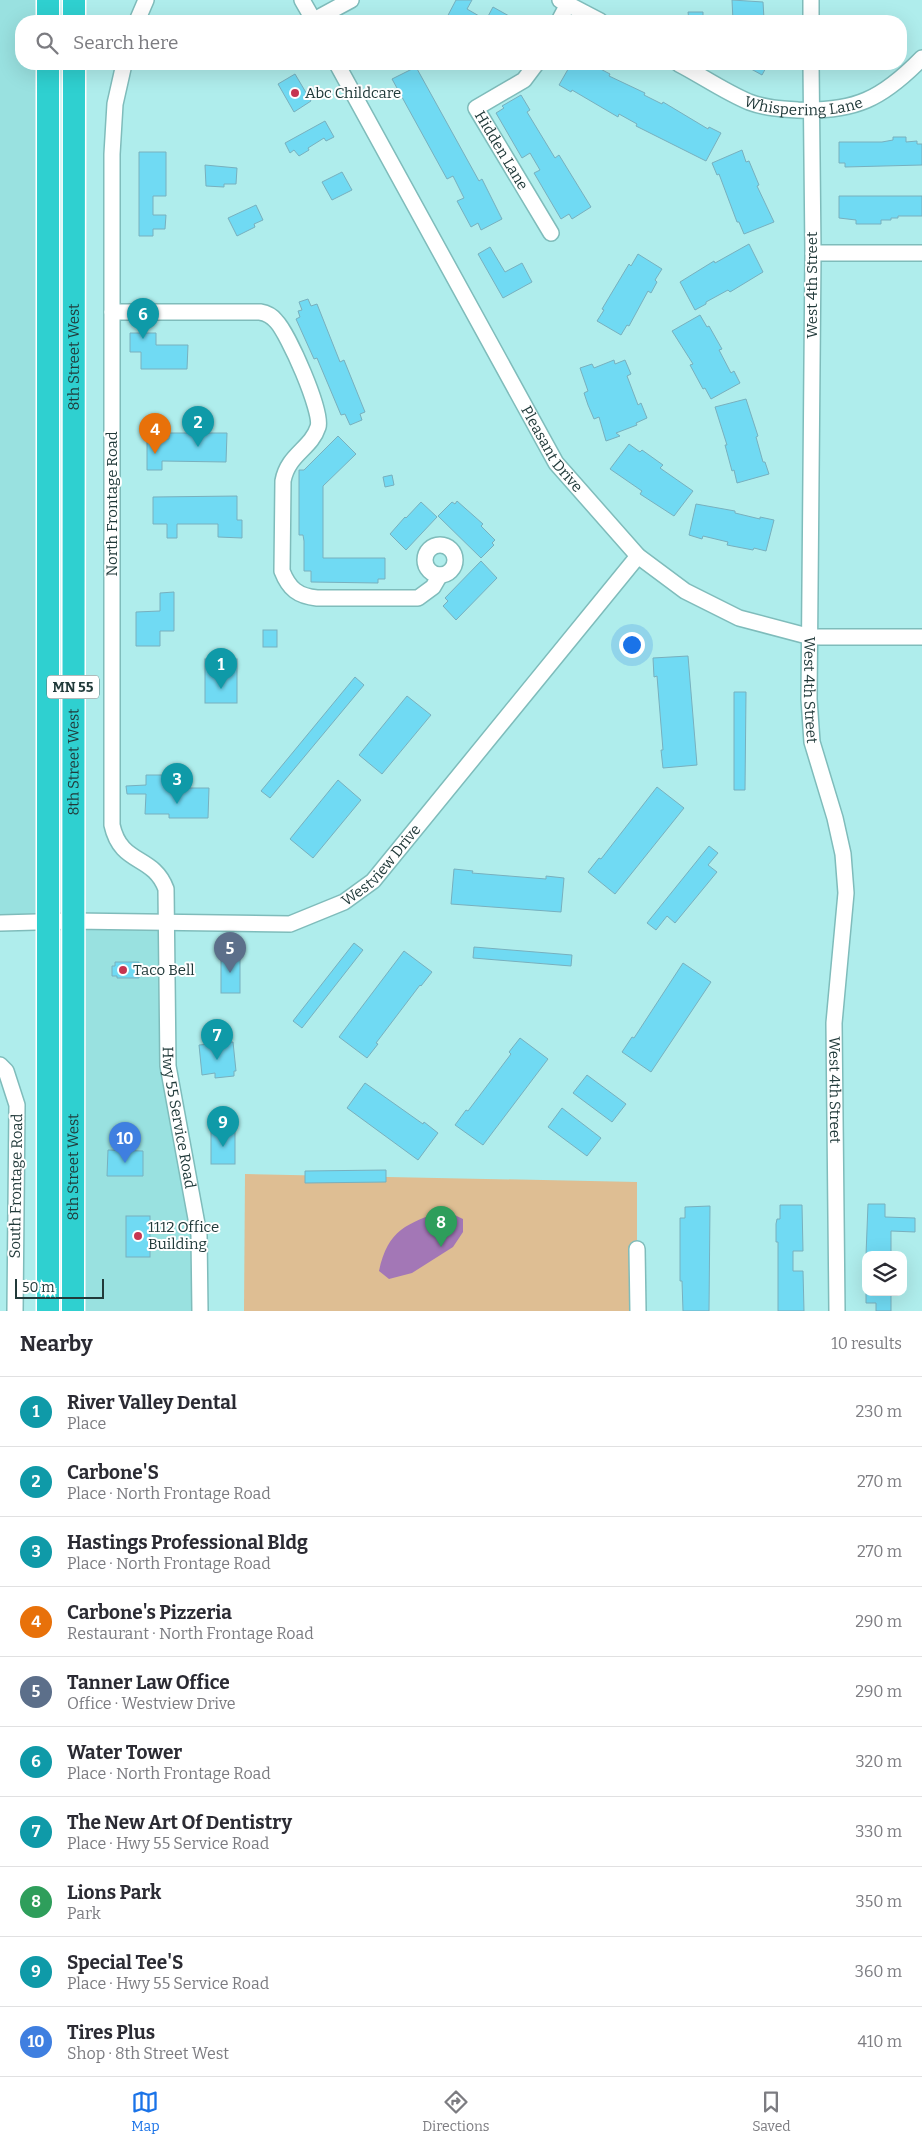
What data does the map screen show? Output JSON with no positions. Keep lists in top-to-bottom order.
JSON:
{
  "streets": {
    "highway": ["8th Street West", "MN 55"],
    "street": [
      "Whispering Lane",
      "Hidden Lane",
      "West 4th Street",
      "Pleasant Drive",
      "North Frontage Road",
      "Westview Drive",
      "Hwy 55 Service Road",
      "South Frontage Road"
    ]
  },
  "crossings": [
    ["Whispering Lane", "West 4th Street"],
    ["West 4th Street", "Pleasant Drive"],
    ["8th Street West", "Westview Drive"],
    ["Pleasant Drive", "Westview Drive"],
    ["North Frontage Road", "Westview Drive"],
    ["North Frontage Road", "Hwy 55 Service Road"],
    ["Westview Drive", "Hwy 55 Service Road"]
  ],
  "places": ["Abc Childcare", "Taco Bell", "1112 Office Building"],
  "scale_bar": "50 m",
  "page": {
    "search": "Search here",
    "pins": [
      "6",
      "2",
      "4",
      "1",
      "3",
      "5",
      "7",
      "9",
      "10",
      "8"
    ],
    "scale": "50 m",
    "heading": ["Nearby", "10 results"],
    "list": [
      {
        "mark": "1",
        "name": "River Valley Dental",
        "note": "Place",
        "value": "230 m"
      },
      {
        "mark": "2",
        "name": "Carbone'S",
        "note": "Place · North Frontage Road",
        "value": "270 m"
      },
      {
        "mark": "3",
        "name": "Hastings Professional Bldg",
        "note": "Place · North Frontage Road",
        "value": "270 m"
      },
      {
        "mark": "4",
        "name": "Carbone's Pizzeria",
        "note": "Restaurant · North Frontage Road",
        "value": "290 m"
      },
      {
        "mark": "5",
        "name": "Tanner Law Office",
        "note": "Office · Westview Drive",
        "value": "290 m"
      },
      {
        "mark": "6",
        "name": "Water Tower",
        "note": "Place · North Frontage Road",
        "value": "320 m"
      },
      {
        "mark": "7",
        "name": "The New Art Of Dentistry",
        "note": "Place · Hwy 55 Service Road",
        "value": "330 m"
      },
      {
        "mark": "8",
        "name": "Lions Park",
        "note": "Park",
        "value": "350 m"
      },
      {
        "mark": "9",
        "name": "Special Tee'S",
        "note": "Place · Hwy 55 Service Road",
        "value": "360 m"
      },
      {
        "mark": "10",
        "name": "Tires Plus",
        "note": "Shop · 8th Street West",
        "value": "410 m"
      }
    ],
    "nav": ["Map", "Directions", "Saved"]
  }
}
